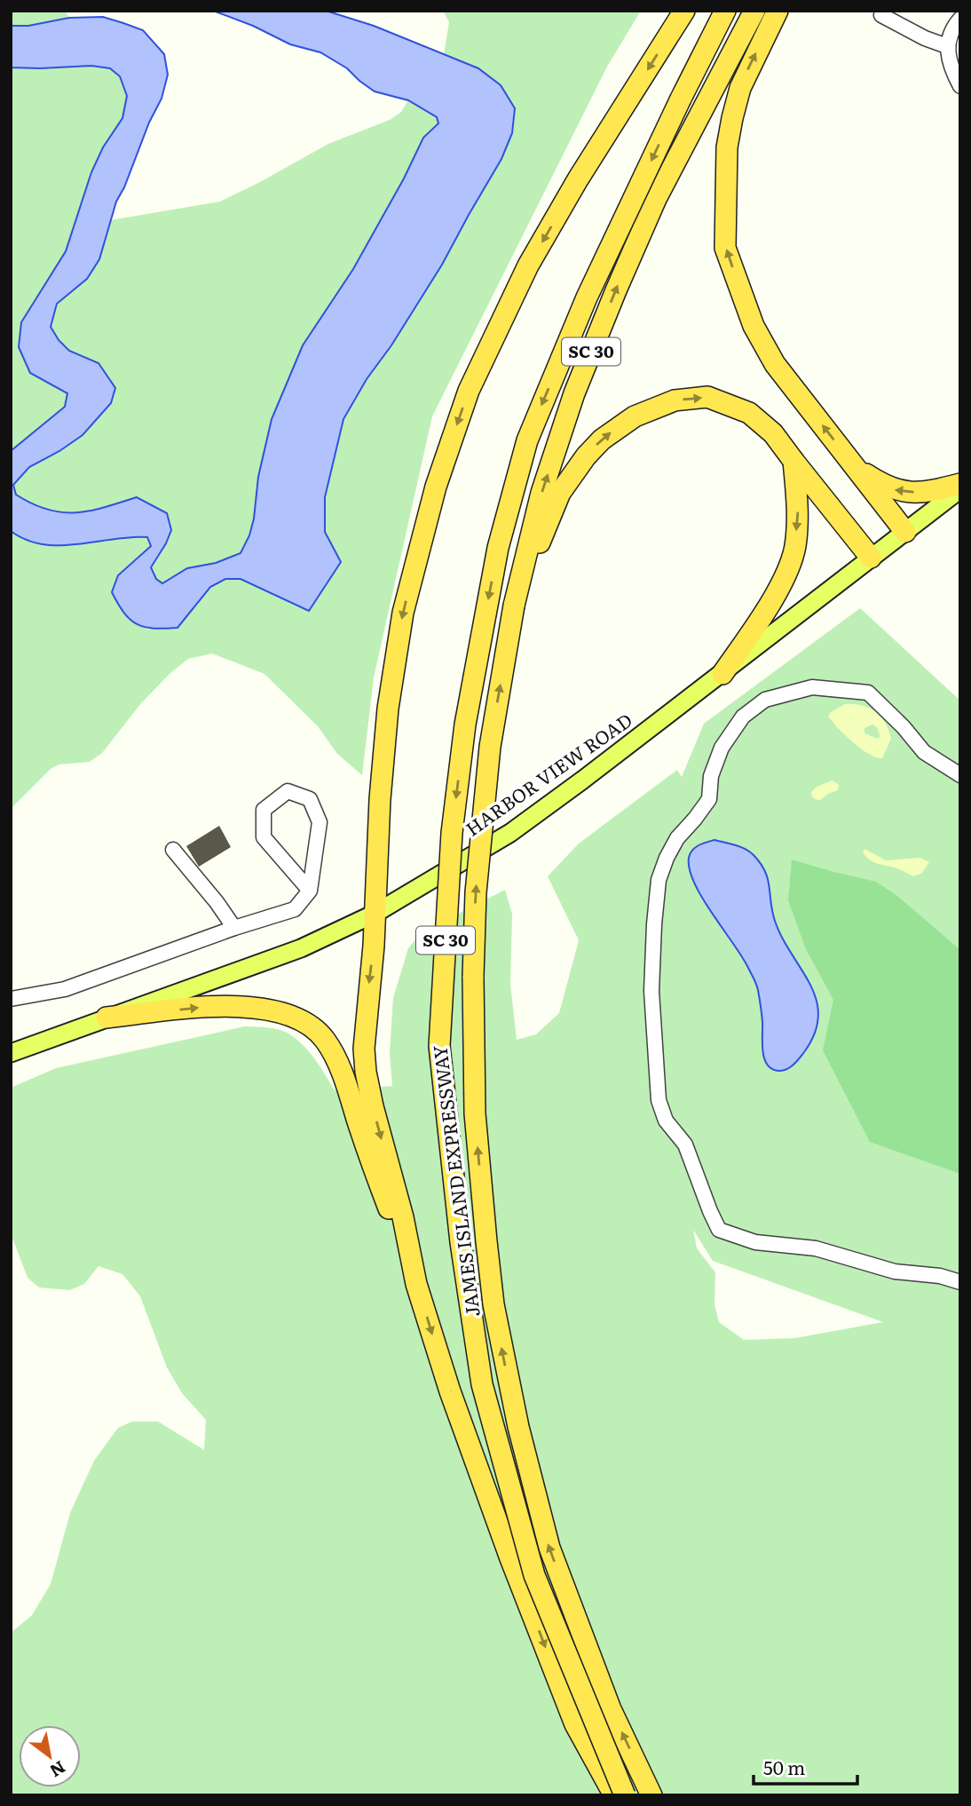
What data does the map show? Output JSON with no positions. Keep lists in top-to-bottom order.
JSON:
{
  "streets": {
    "highway": ["SC 30", "JAMES ISLAND EXPRESSWAY"],
    "main road": ["HARBOR VIEW ROAD"]
  },
  "scale_bar": "50 m",
  "north": "bottom right"
}
